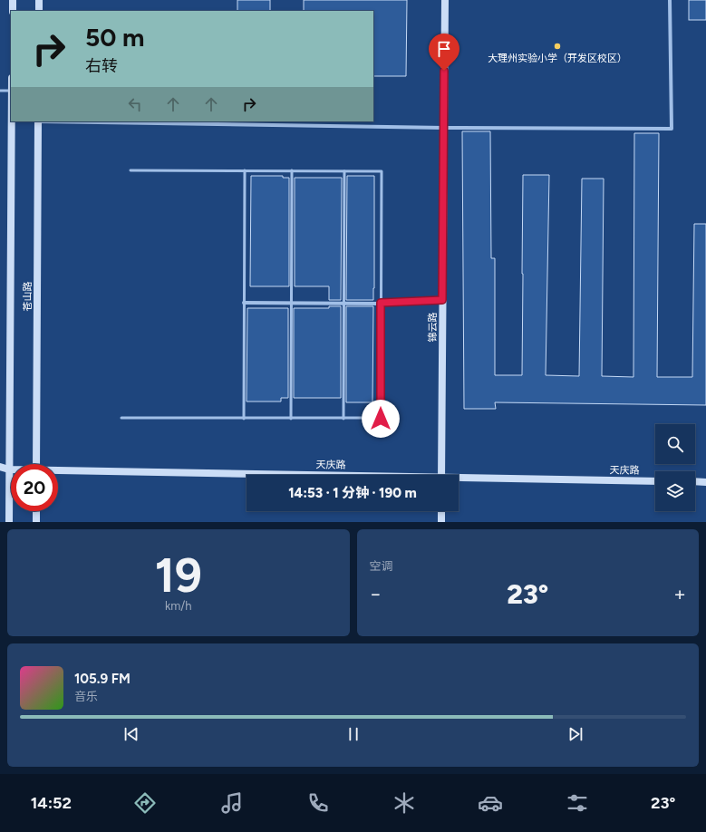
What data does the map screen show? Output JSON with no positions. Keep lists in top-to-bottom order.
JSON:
{
  "streets": {
    "street": ["苍山路", "锦云路", "天庆路"]
  },
  "crossings": [
    ["苍山路", "天庆路"]
  ],
  "places": ["大理州实验小学（开发区校区）"],
  "page": {
    "turn": ["50 m", "右转"],
    "limit": "20",
    "trip": "14:53 · 1 分钟 · 190 m",
    "tile": [
      ["19", "km/h"],
      "空调"
    ],
    "heat": ["−", "23°", "+"],
    "song": ["105.9 FM", "音乐"],
    "tabs": ["14:52", "23°"]
  }
}
